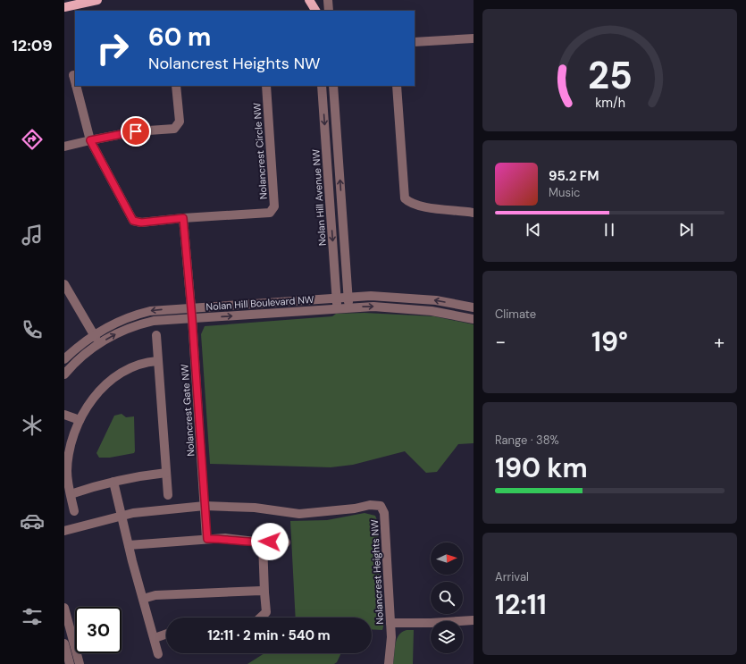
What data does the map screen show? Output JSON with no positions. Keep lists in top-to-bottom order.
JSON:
{
  "streets": {
    "street": [
      "Nolancrest Circle NW",
      "Nolan Hill Avenue NW",
      "Nolan Hill Boulevard NW",
      "Nolancrest Gate NW",
      "Nolancrest Heights NW"
    ]
  },
  "crossings": [
    ["Nolan Hill Avenue NW", "Nolan Hill Boulevard NW"],
    ["Nolan Hill Boulevard NW", "Nolancrest Gate NW"],
    ["Nolancrest Gate NW", "Nolancrest Heights NW"]
  ],
  "north": "right",
  "page": {
    "tabs": "12:09",
    "turn": ["60 m", "Nolancrest Heights NW"],
    "song": ["95.2 FM", "Music"],
    "tile": [
      "Climate",
      ["Range · 38%", "190 km"],
      ["Arrival", "12:11"]
    ],
    "heat": ["−", "19°", "+"],
    "limit": "30",
    "trip": "12:11 · 2 min · 540 m",
    "gauge": ["25", "km/h"]
  }
}
